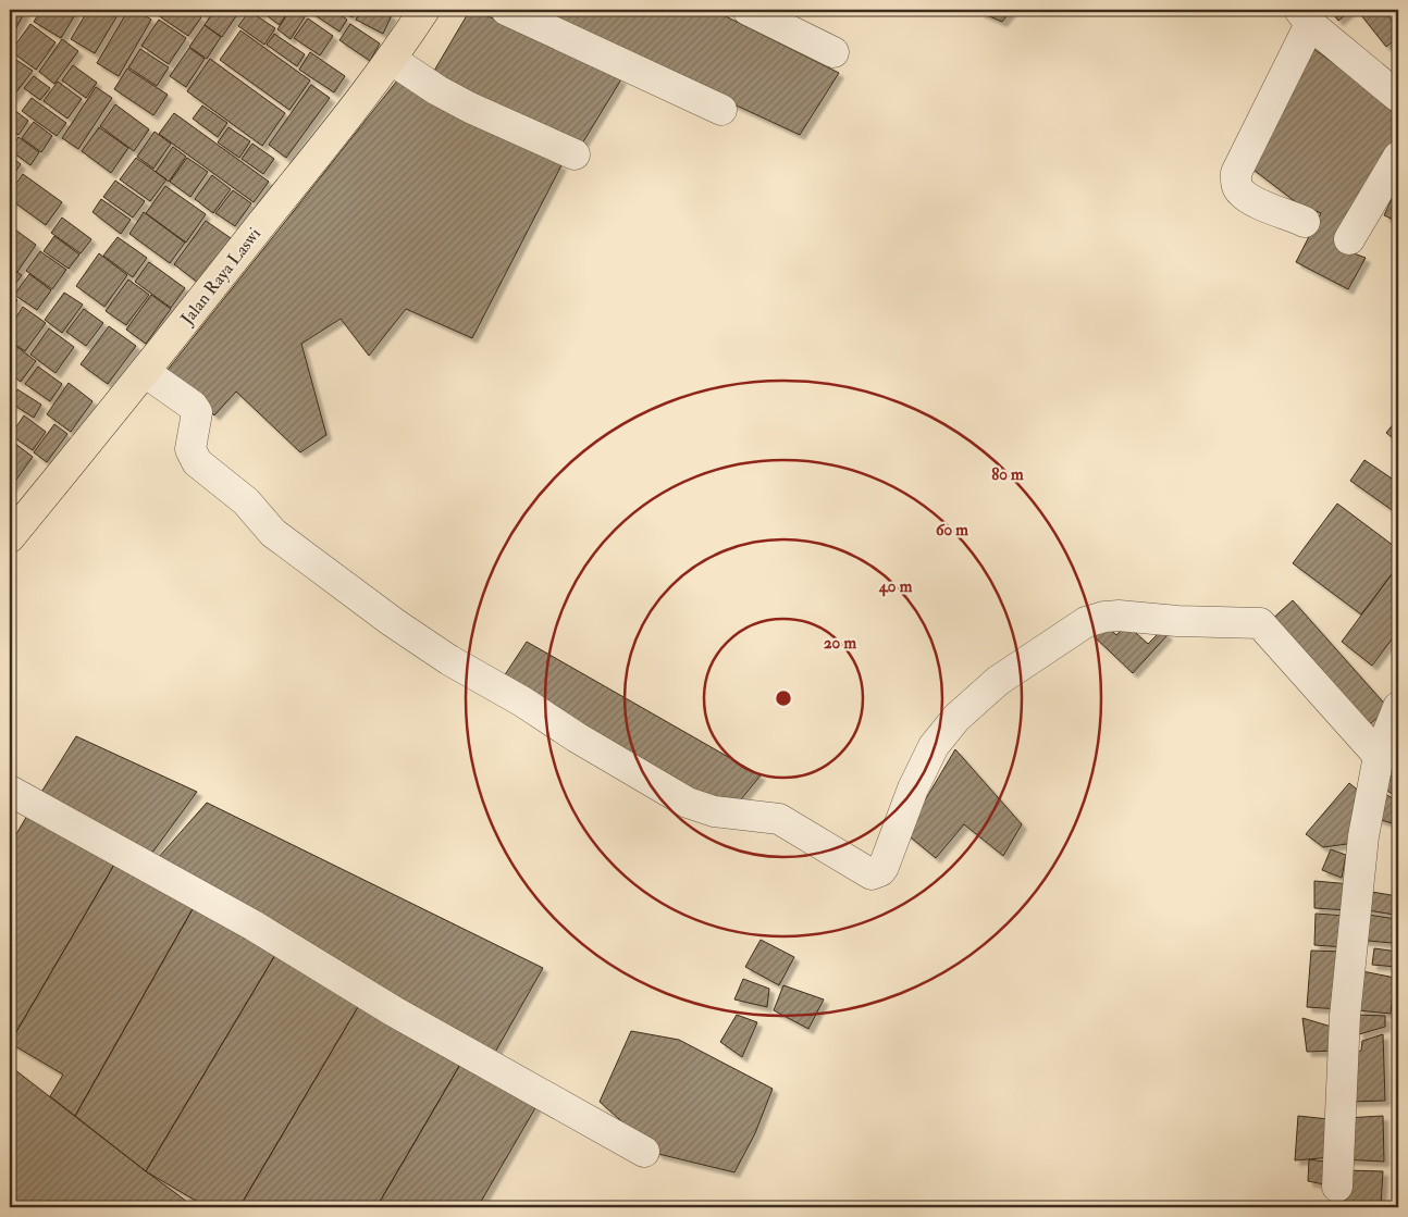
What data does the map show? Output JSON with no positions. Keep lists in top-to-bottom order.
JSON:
{
  "streets": {
    "main road": ["Jalan Raya Laswi"]
  },
  "rings": [
    "80 m",
    "60 m",
    "40 m",
    "20 m"
  ]
}
